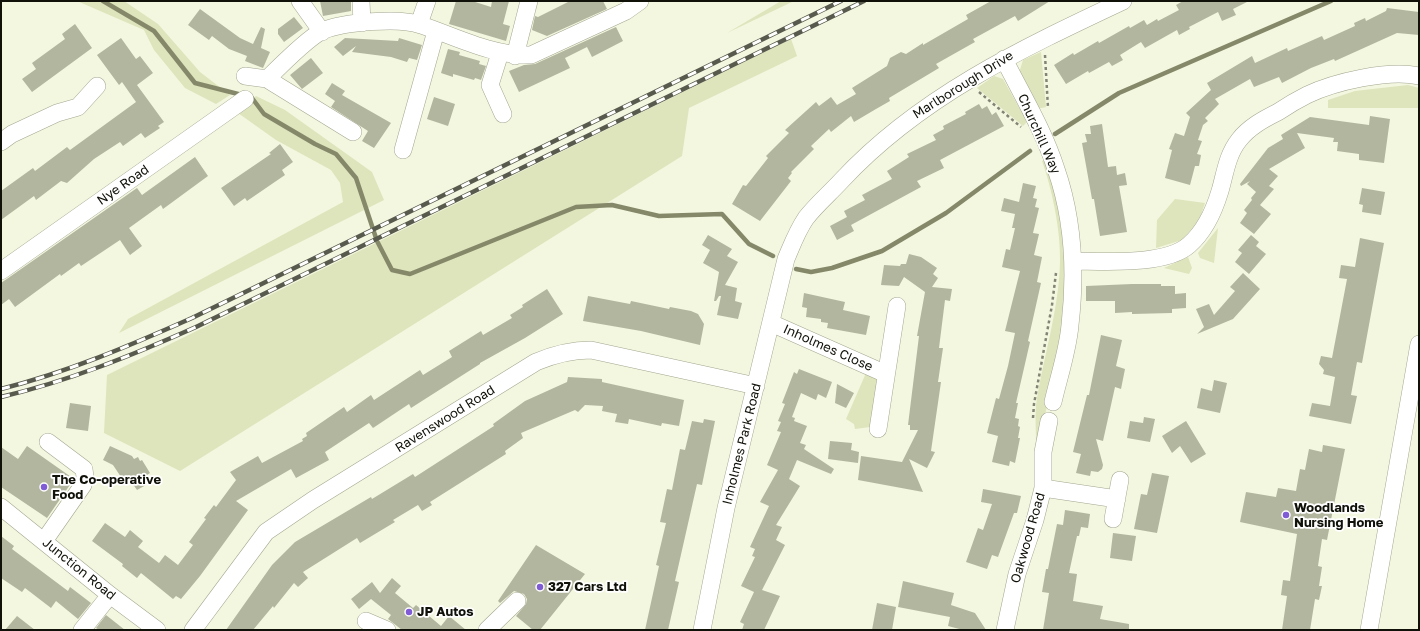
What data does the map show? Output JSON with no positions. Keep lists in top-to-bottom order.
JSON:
{
  "streets": {
    "street": [
      "Marlborough Drive",
      "Churchill Way",
      "Nye Road",
      "Inholmes Close",
      "Ravenswood Road",
      "Inholmes Park Road",
      "Oakwood Road",
      "Junction Road"
    ]
  },
  "crossings": [
    ["Marlborough Drive", "Churchill Way"],
    ["Marlborough Drive", "Inholmes Park Road"],
    ["Inholmes Close", "Inholmes Park Road"],
    ["Ravenswood Road", "Inholmes Park Road"]
  ],
  "places": [
    "The Co-operative Food",
    "Woodlands Nursing Home",
    "327 Cars Ltd",
    "JP Autos"
  ]
}
